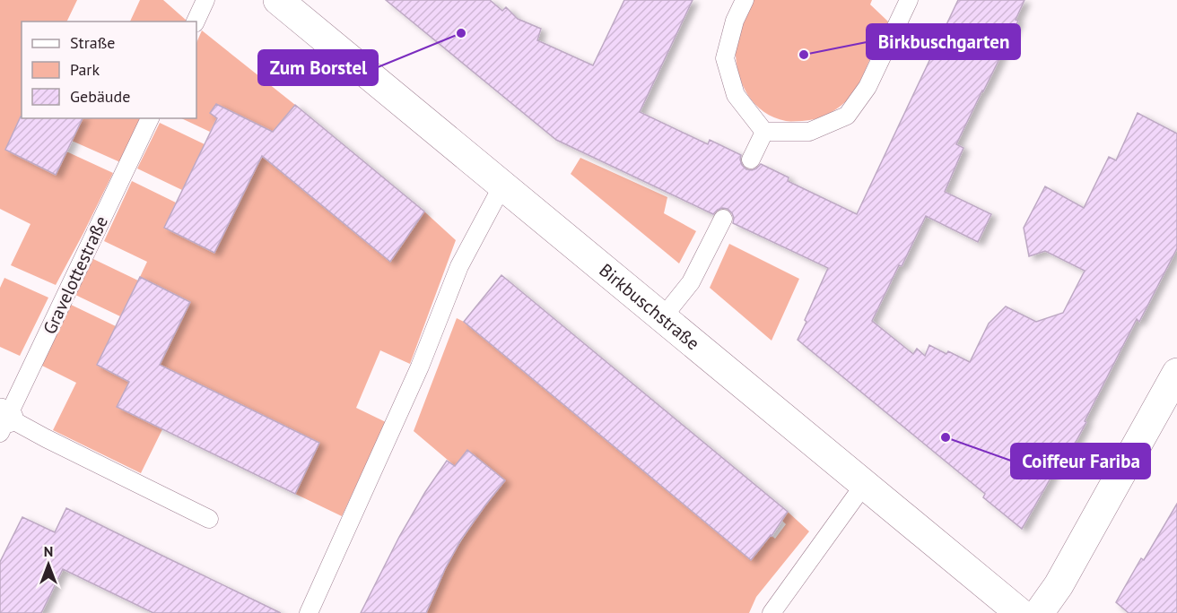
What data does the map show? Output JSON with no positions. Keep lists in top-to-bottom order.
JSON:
{
  "streets": {
    "street": ["Birkbuschstraße"],
    "lane": ["Gravelottestraße"]
  },
  "places": ["Zum Borstel", "Birkbuschgarten", "Coiffeur Fariba"],
  "legend": ["Straße", "Park", "Gebäude"],
  "north": "top"
}
